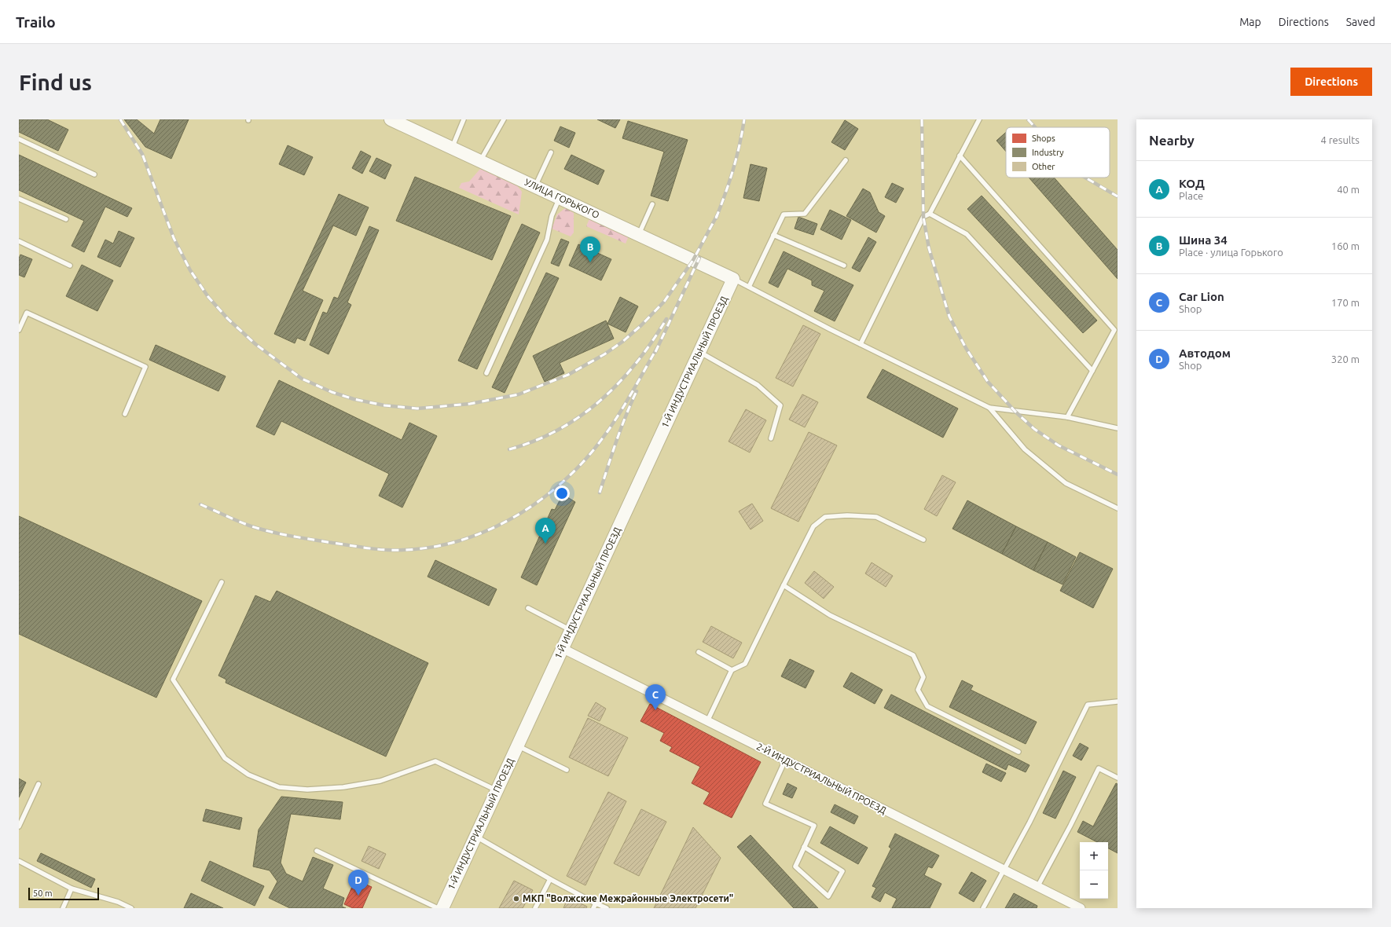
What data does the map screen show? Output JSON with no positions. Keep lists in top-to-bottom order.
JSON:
{
  "streets": {
    "street": ["УЛИЦА ГОРЬКОГО", "1-Й ИНДУСТРИАЛЬНЫЙ ПРОЕЗД", "2-Й ИНДУСТРИАЛЬНЫЙ ПРОЕЗД"]
  },
  "crossings": [
    ["УЛИЦА ГОРЬКОГО", "1-Й ИНДУСТРИАЛЬНЫЙ ПРОЕЗД"],
    ["1-Й ИНДУСТРИАЛЬНЫЙ ПРОЕЗД", "2-Й ИНДУСТРИАЛЬНЫЙ ПРОЕЗД"]
  ],
  "places": ["МКП \"Волжские Межрайонные Электросети\""],
  "legend": ["Shops", "Industry", "Other"],
  "scale_bar": "50 m",
  "page": {
    "header": "Trailo",
    "nav": ["Map", "Directions", "Saved"],
    "buttons": "Directions",
    "title": "Find us",
    "heading": ["Nearby", "4 results"],
    "list": [
      {
        "mark": "A",
        "name": "КОД",
        "note": "Place",
        "value": "40 m"
      },
      {
        "mark": "B",
        "name": "Шина 34",
        "note": "Place · улица Горького",
        "value": "160 m"
      },
      {
        "mark": "C",
        "name": "Car Lion",
        "note": "Shop",
        "value": "170 m"
      },
      {
        "mark": "D",
        "name": "Автодом",
        "note": "Shop",
        "value": "320 m"
      }
    ],
    "pins": [
      "B",
      "A",
      "C",
      "D"
    ],
    "map_buttons": ["+", "−"],
    "scale": "50 m"
  }
}
